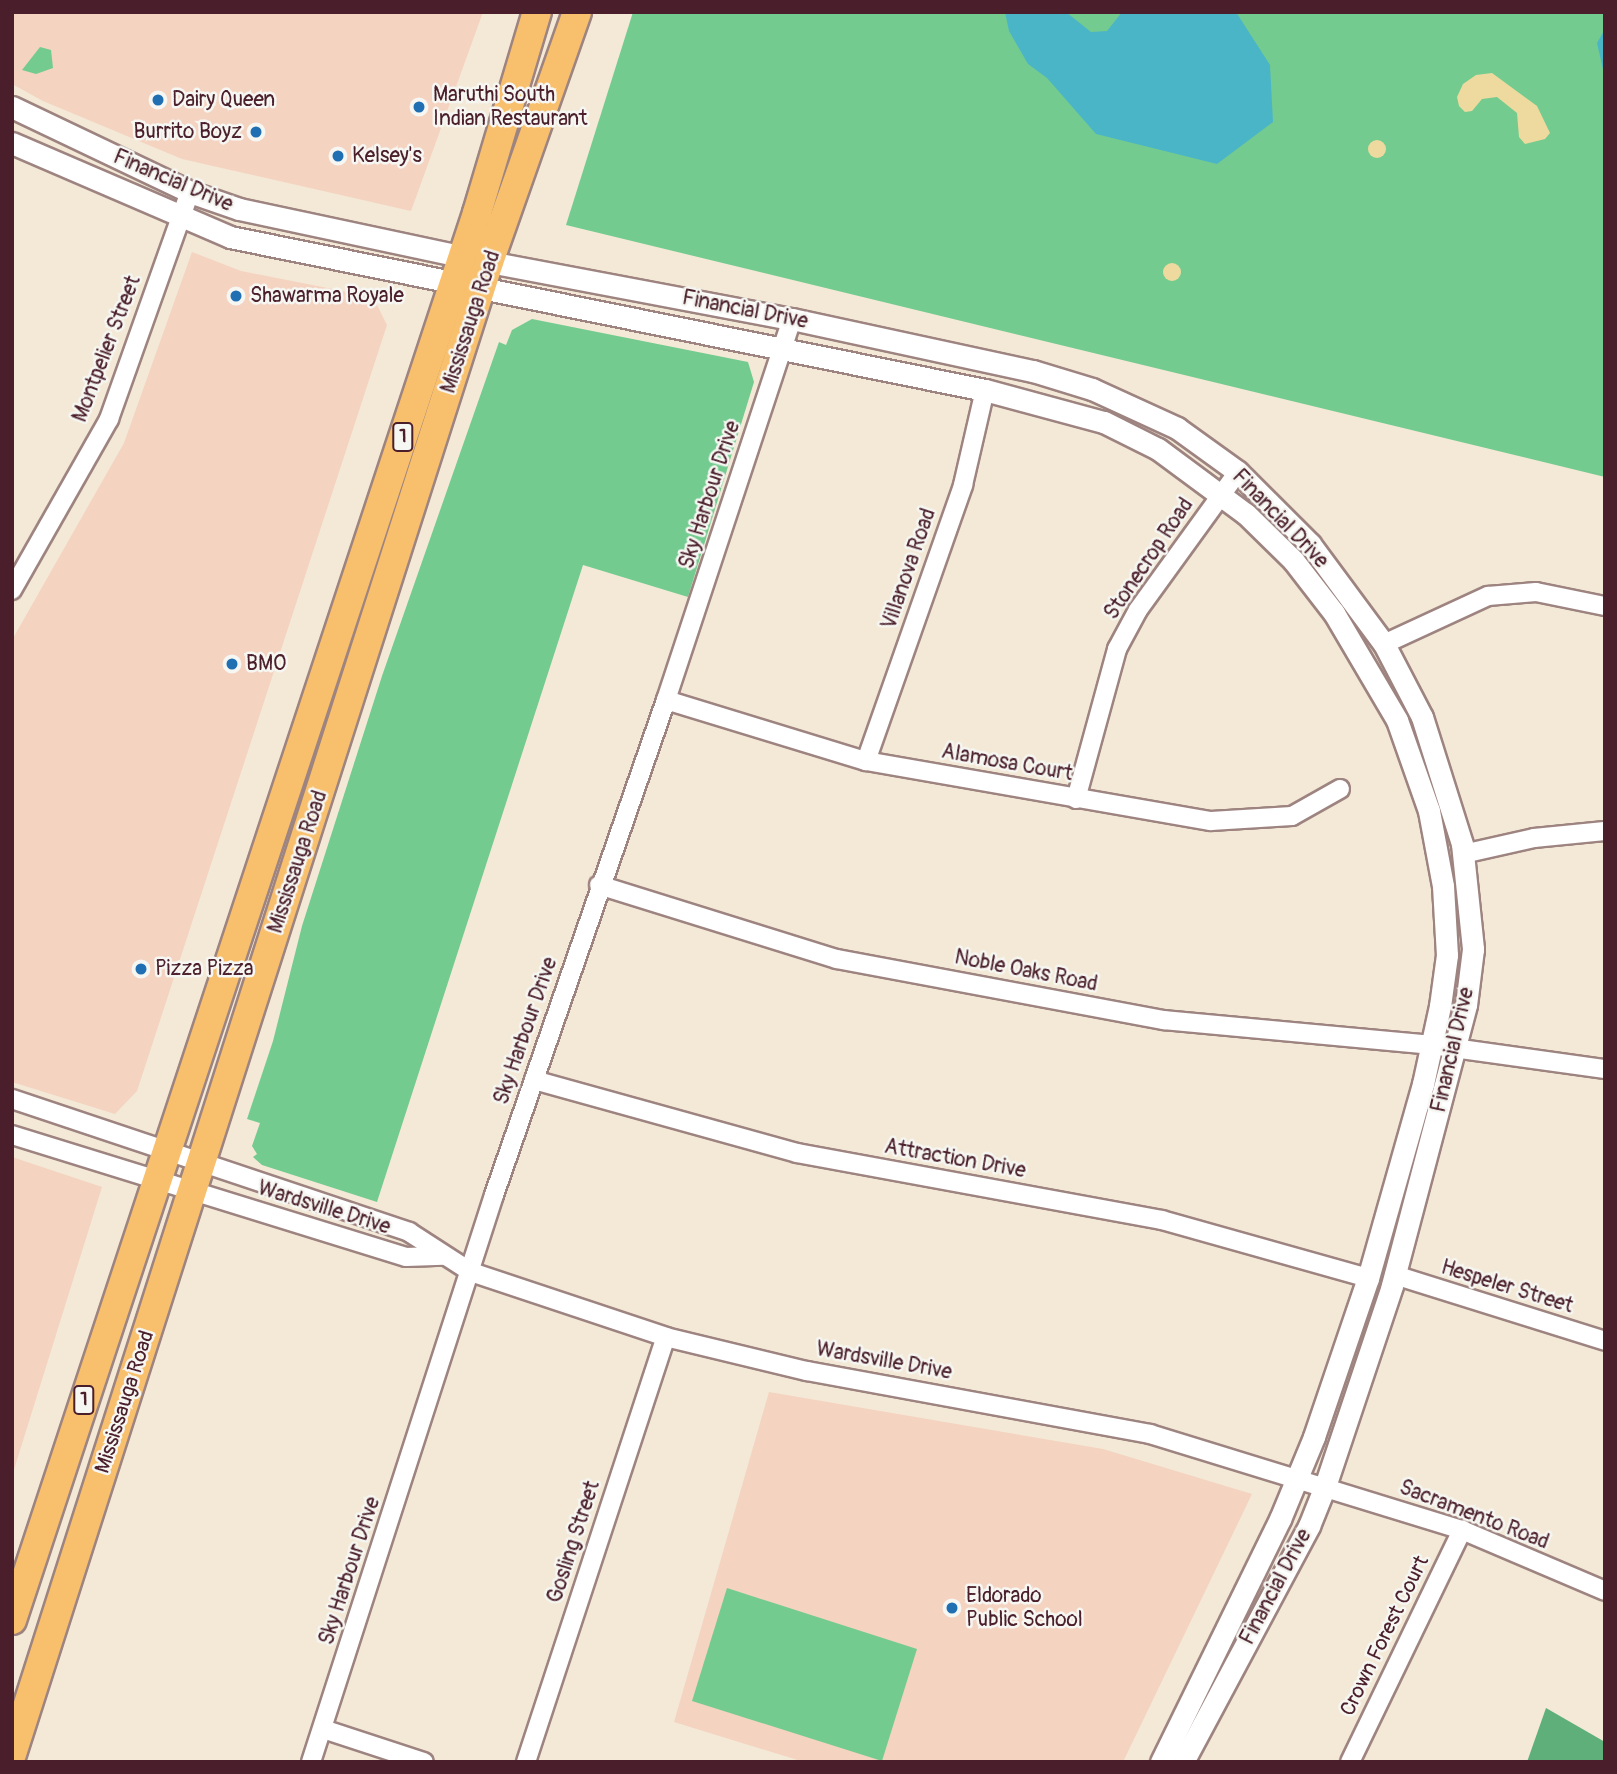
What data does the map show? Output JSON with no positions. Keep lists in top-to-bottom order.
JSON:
{
  "streets": {
    "main road": ["Mississauga Road", "1"],
    "street": [
      "Financial Drive",
      "Montpelier Street",
      "Sky Harbour Drive",
      "Stonecrop Road",
      "Villanova Road",
      "Alamosa Court",
      "Noble Oaks Road",
      "Attraction Drive",
      "Wardsville Drive",
      "Hespeler Street",
      "Sacramento Road",
      "Gosling Street",
      "Crown Forest Court"
    ]
  },
  "crossings": [
    ["Financial Drive", "Mississauga Road"],
    ["Financial Drive", "Montpelier Street"],
    ["Financial Drive", "Sky Harbour Drive"],
    ["Financial Drive", "Stonecrop Road"],
    ["Financial Drive", "Villanova Road"],
    ["Financial Drive", "Noble Oaks Road"],
    ["Financial Drive", "Attraction Drive"],
    ["Financial Drive", "Wardsville Drive"],
    ["Financial Drive", "Hespeler Street"],
    ["Financial Drive", "Sacramento Road"],
    ["Mississauga Road", "Wardsville Drive"],
    ["Sky Harbour Drive", "Alamosa Court"],
    ["Sky Harbour Drive", "Noble Oaks Road"],
    ["Sky Harbour Drive", "Attraction Drive"],
    ["Sky Harbour Drive", "Wardsville Drive"],
    ["Stonecrop Road", "Alamosa Court"],
    ["Villanova Road", "Alamosa Court"],
    ["Wardsville Drive", "Sacramento Road"],
    ["Wardsville Drive", "Gosling Street"],
    ["Sacramento Road", "Crown Forest Court"]
  ],
  "places": [
    "Dairy Queen",
    "Maruthi South Indian Restaurant",
    "Burrito Boyz",
    "Kelsey's",
    "Shawarma Royale",
    "BMO",
    "Pizza Pizza",
    "Eldorado Public School"
  ]
}
